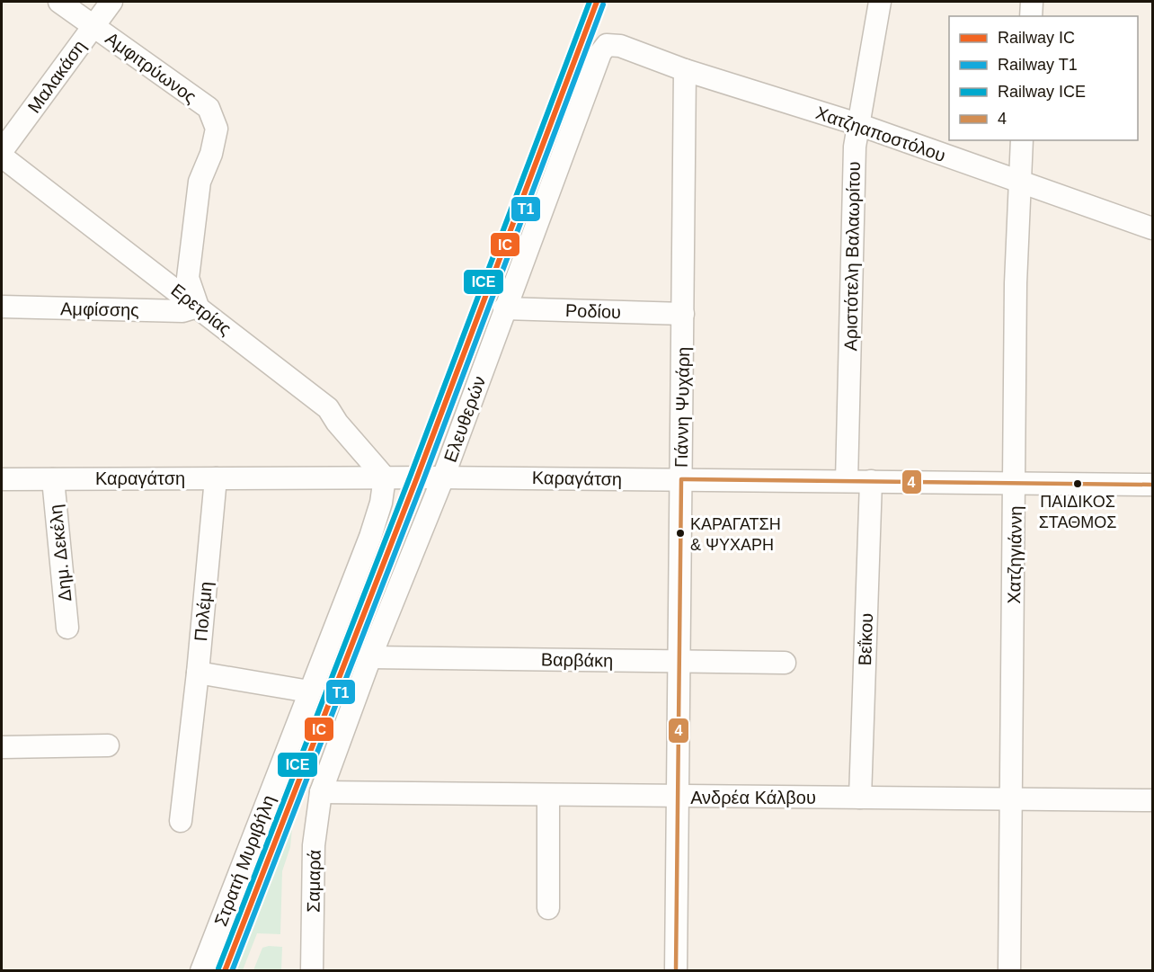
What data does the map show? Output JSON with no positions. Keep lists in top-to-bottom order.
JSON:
{
  "streets": {
    "street": [
      "Αμφιτρύωνος",
      "Μαλακάση",
      "Χατζηαποστόλου",
      "Αριστότελη Βαλαωρίτου",
      "Αμφίσσης",
      "Ερετρίας",
      "Ροδίου",
      "Γιάννη Ψυχάρη",
      "Ελευθερών",
      "Καραγάτση",
      "Δημ. Δεκέλη",
      "Χατζηγιάννη",
      "Πολέμη",
      "Βεΐκου",
      "Βαρβάκη",
      "Ανδρέα Κάλβου",
      "Στρατή Μυριβήλη",
      "Σαμαρά"
    ]
  },
  "crossings": [
    ["Αμφιτρύωνος", "Μαλακάση"],
    ["Αμφιτρύωνος", "Αμφίσσης"],
    ["Αμφιτρύωνος", "Ερετρίας"],
    ["Χατζηαποστόλου", "Αριστότελη Βαλαωρίτου"],
    ["Χατζηαποστόλου", "Γιάννη Ψυχάρη"],
    ["Χατζηαποστόλου", "Ελευθερών"],
    ["Χατζηαποστόλου", "Χατζηγιάννη"],
    ["Αριστότελη Βαλαωρίτου", "Καραγάτση"],
    ["Αμφίσσης", "Ερετρίας"],
    ["Ερετρίας", "Καραγάτση"],
    ["Ερετρίας", "Στρατή Μυριβήλη"],
    ["Ροδίου", "Γιάννη Ψυχάρη"],
    ["Ροδίου", "Ελευθερών"],
    ["Γιάννη Ψυχάρη", "Καραγάτση"],
    ["Γιάννη Ψυχάρη", "Βαρβάκη"],
    ["Γιάννη Ψυχάρη", "Ανδρέα Κάλβου"],
    ["Ελευθερών", "Καραγάτση"],
    ["Ελευθερών", "Βαρβάκη"],
    ["Ελευθερών", "Ανδρέα Κάλβου"],
    ["Ελευθερών", "Σαμαρά"],
    ["Καραγάτση", "Δημ. Δεκέλη"],
    ["Καραγάτση", "Χατζηγιάννη"],
    ["Καραγάτση", "Πολέμη"],
    ["Καραγάτση", "Βεΐκου"],
    ["Καραγάτση", "Στρατή Μυριβήλη"],
    ["Χατζηγιάννη", "Ανδρέα Κάλβου"],
    ["Βεΐκου", "Ανδρέα Κάλβου"],
    ["Ανδρέα Κάλβου", "Σαμαρά"]
  ],
  "places": ["ΠΑΙΔΙΚΟΣ ΣΤΑΘΜΟΣ", "ΚΑΡΑΓΑΤΣΗ & ΨΥΧΑΡΗ"],
  "lines": [
    "rail line IC",
    "rail line ICE",
    "rail line T1",
    "transit line 4"
  ],
  "legend": [
    "Railway IC",
    "Railway T1",
    "Railway ICE",
    "4"
  ]
}
